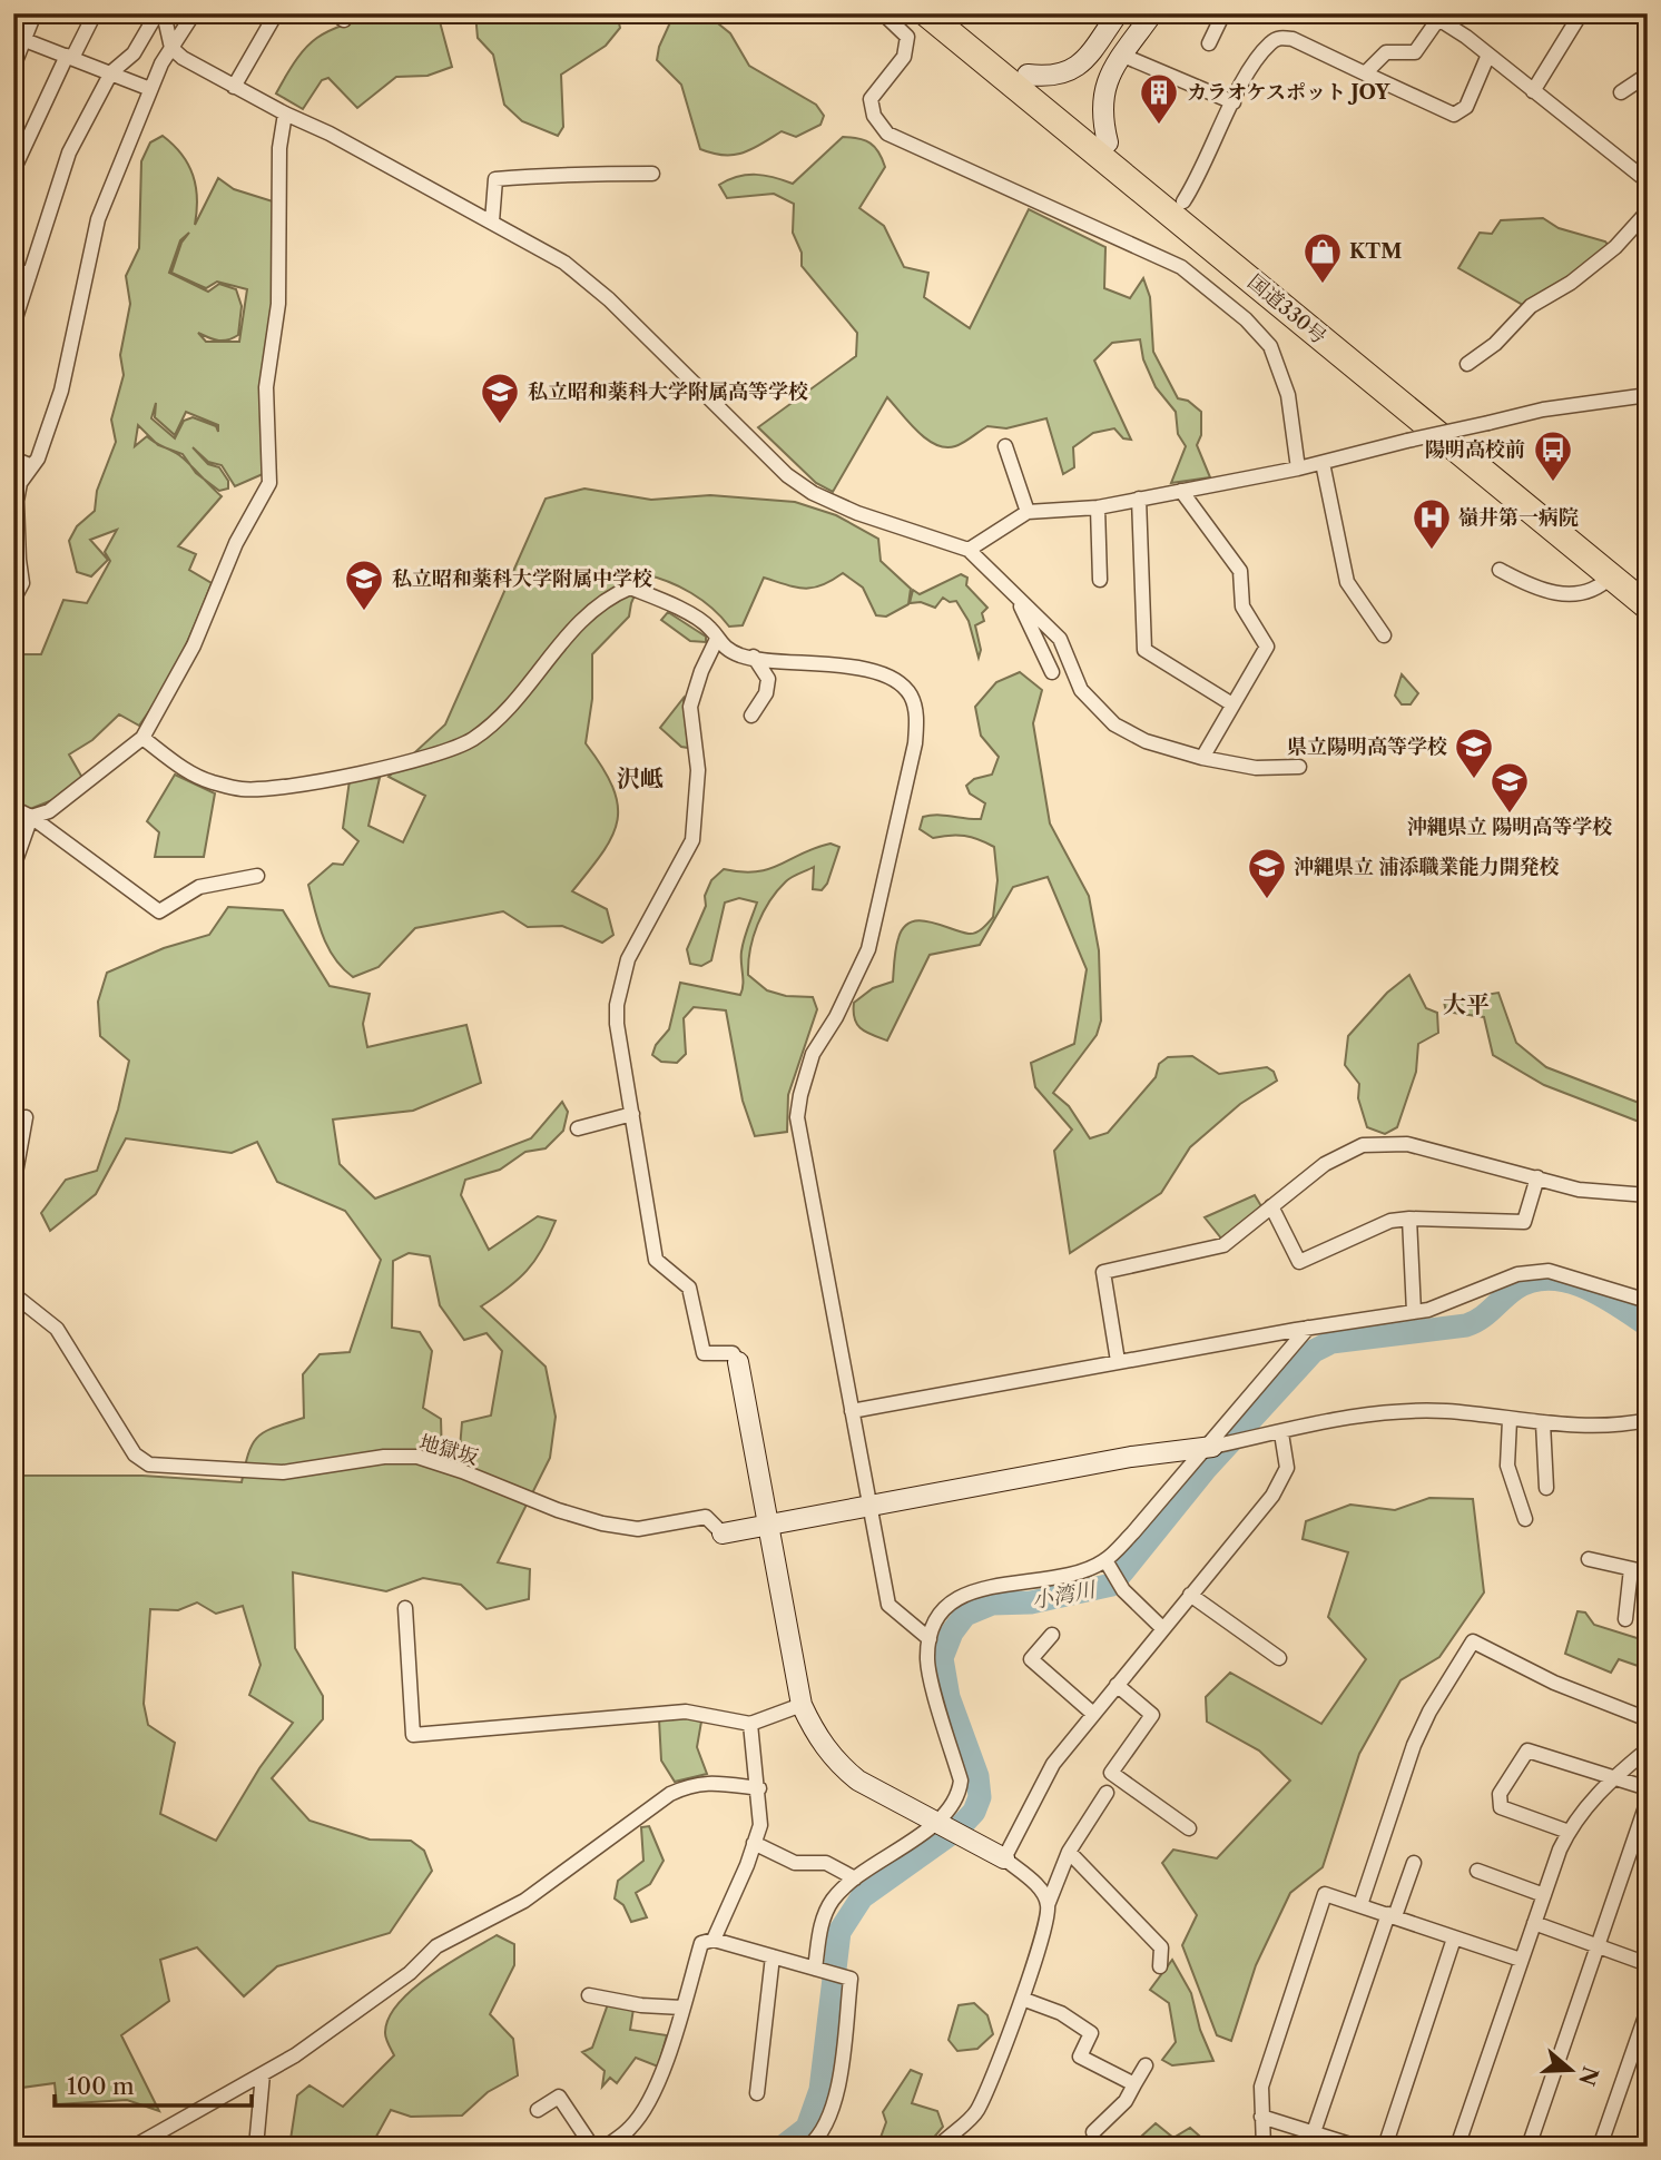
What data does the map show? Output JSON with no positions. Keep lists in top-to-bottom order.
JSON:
{
  "streets": {
    "highway": ["国道330号"],
    "street": ["地獄坂"]
  },
  "districts": ["沢岻", "大平"],
  "water": ["小湾川"],
  "places": {
    "building": ["カラオケスポット JOY"],
    "shop": ["KTM"],
    "school or university": [
      "私立昭和薬科大学附属高等学校",
      "私立昭和薬科大学附属中学校",
      "県立陽明高等学校",
      "沖縄県立 陽明高等学校",
      "沖縄県立 浦添職業能力開発校"
    ],
    "bus stop": ["陽明高校前"],
    "hospital": ["嶺井第一病院"]
  },
  "scale_bar": "100 m",
  "north": "right"
}
